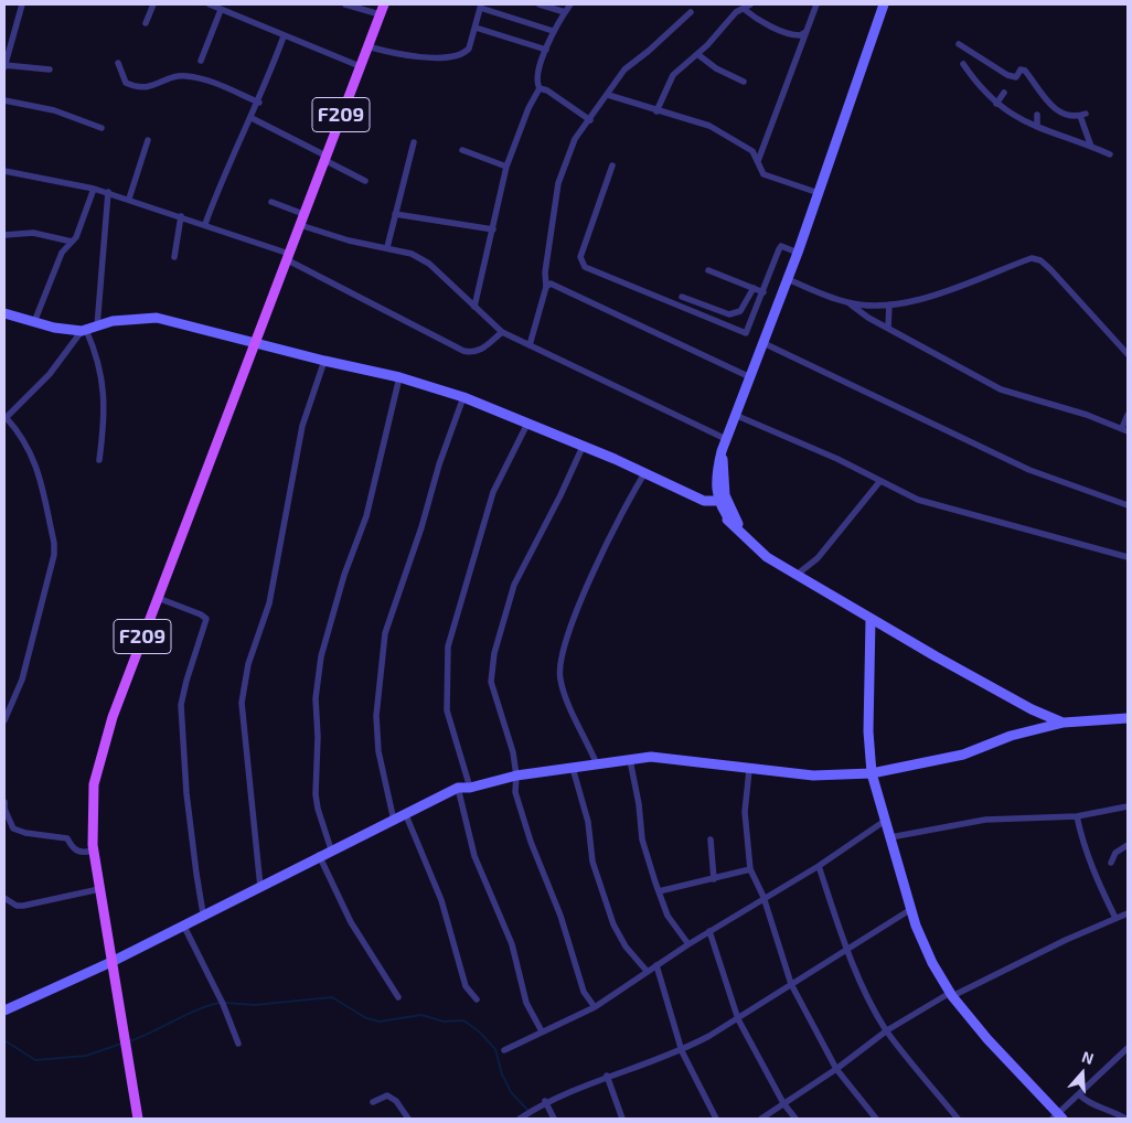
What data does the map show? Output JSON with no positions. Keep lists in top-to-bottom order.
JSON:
{
  "streets": {
    "main road": ["F209"]
  },
  "north": "top"
}
